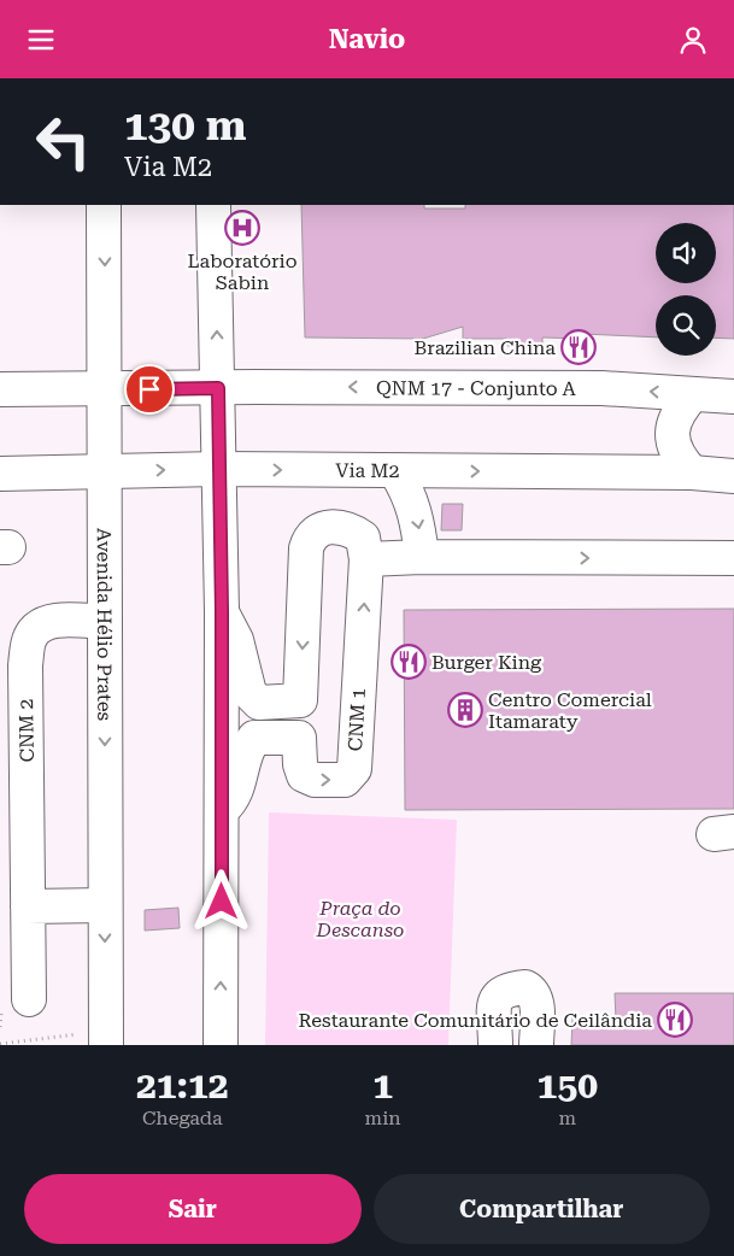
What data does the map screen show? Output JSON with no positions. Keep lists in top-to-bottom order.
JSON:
{
  "streets": {
    "main road": [
      "QNM 17 - Conjunto A",
      "Via M2",
      "Avenida Hélio Prates",
      "CNM 1",
      "CNM 2"
    ]
  },
  "crossings": [
    ["Via M2", "Avenida Hélio Prates"],
    ["Avenida Hélio Prates", "CNM 2"]
  ],
  "parks": ["Praça do Descanso"],
  "places": {
    "hospital": ["Laboratório Sabin"],
    "restaurant": ["Brazilian China", "Burger King", "Restaurante Comunitário de Ceilândia"],
    "building": ["Centro Comercial Itamaraty"]
  },
  "page": {
    "header": "Navio",
    "turn": ["130 m", "Via M2"],
    "eta": [
      "21:12",
      "Chegada",
      "1",
      "min",
      "150",
      "m"
    ],
    "buttons": ["Sair", "Compartilhar"]
  }
}
